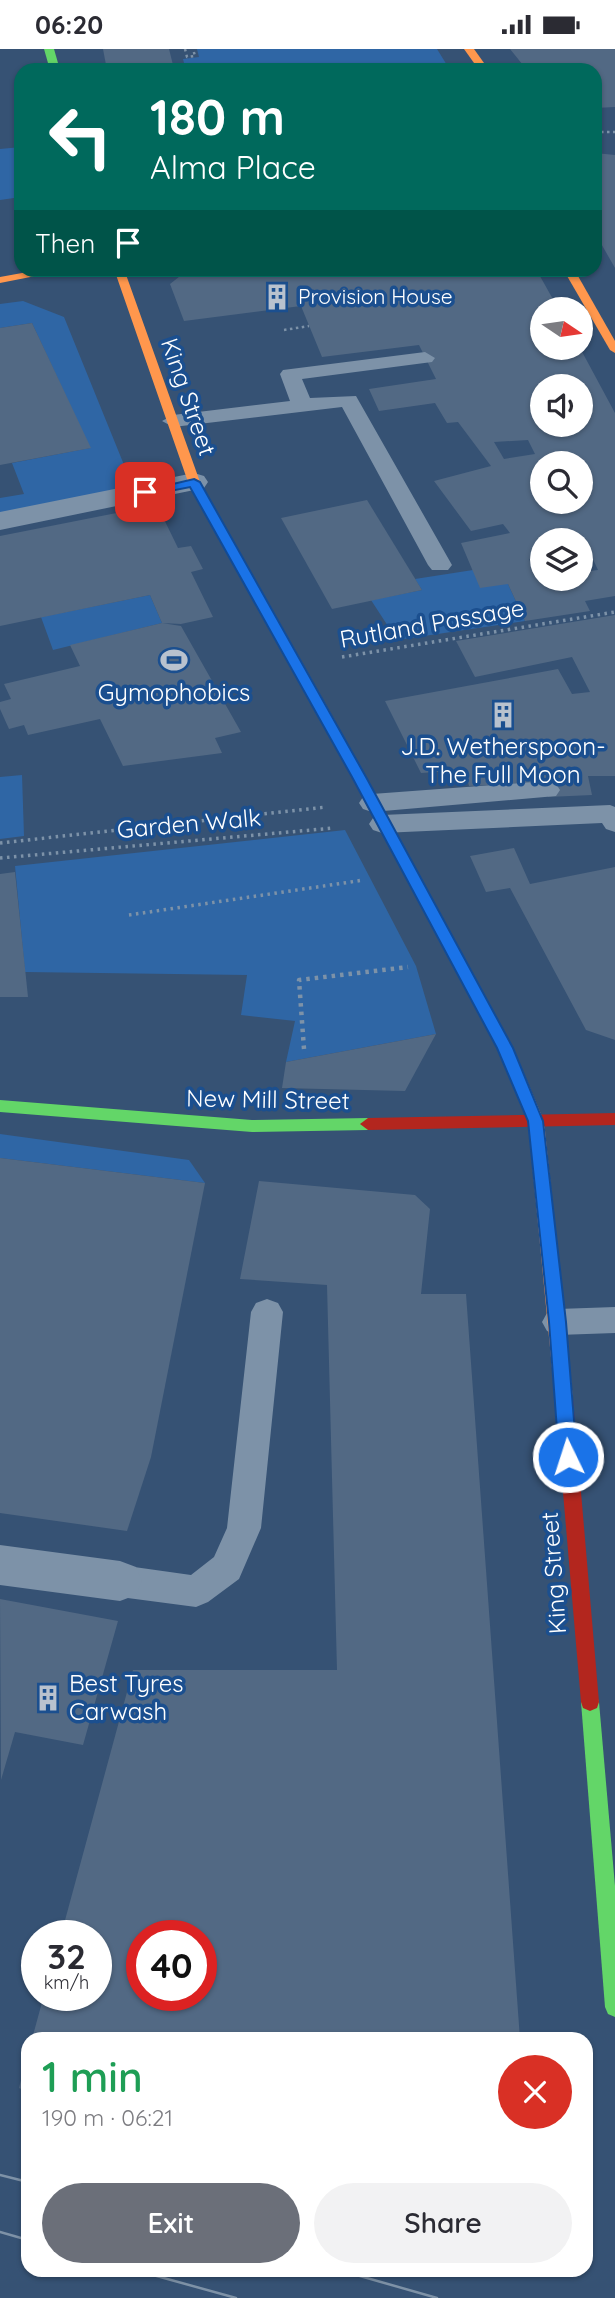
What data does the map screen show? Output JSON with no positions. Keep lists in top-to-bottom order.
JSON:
{
  "streets": {
    "street": ["King Street", "New Mill Street"],
    "path": ["Rutland Passage", "Garden Walk"]
  },
  "crossings": [
    ["King Street", "Rutland Passage"],
    ["King Street", "Garden Walk"],
    ["King Street", "New Mill Street"]
  ],
  "places": {
    "building": ["Provision House", "J.D. Wetherspoon- The Full Moon", "Best Tyres Carwash"],
    "sports": ["Gymophobics"]
  },
  "north": "right",
  "page": {
    "status": "06:20",
    "turn": ["180 m", "Alma Place"],
    "then": "Then",
    "speed": "32 km/h",
    "limit": "40",
    "heading": ["1 min", "190 m · 06:21"],
    "buttons": ["Exit", "Share"]
  }
}
